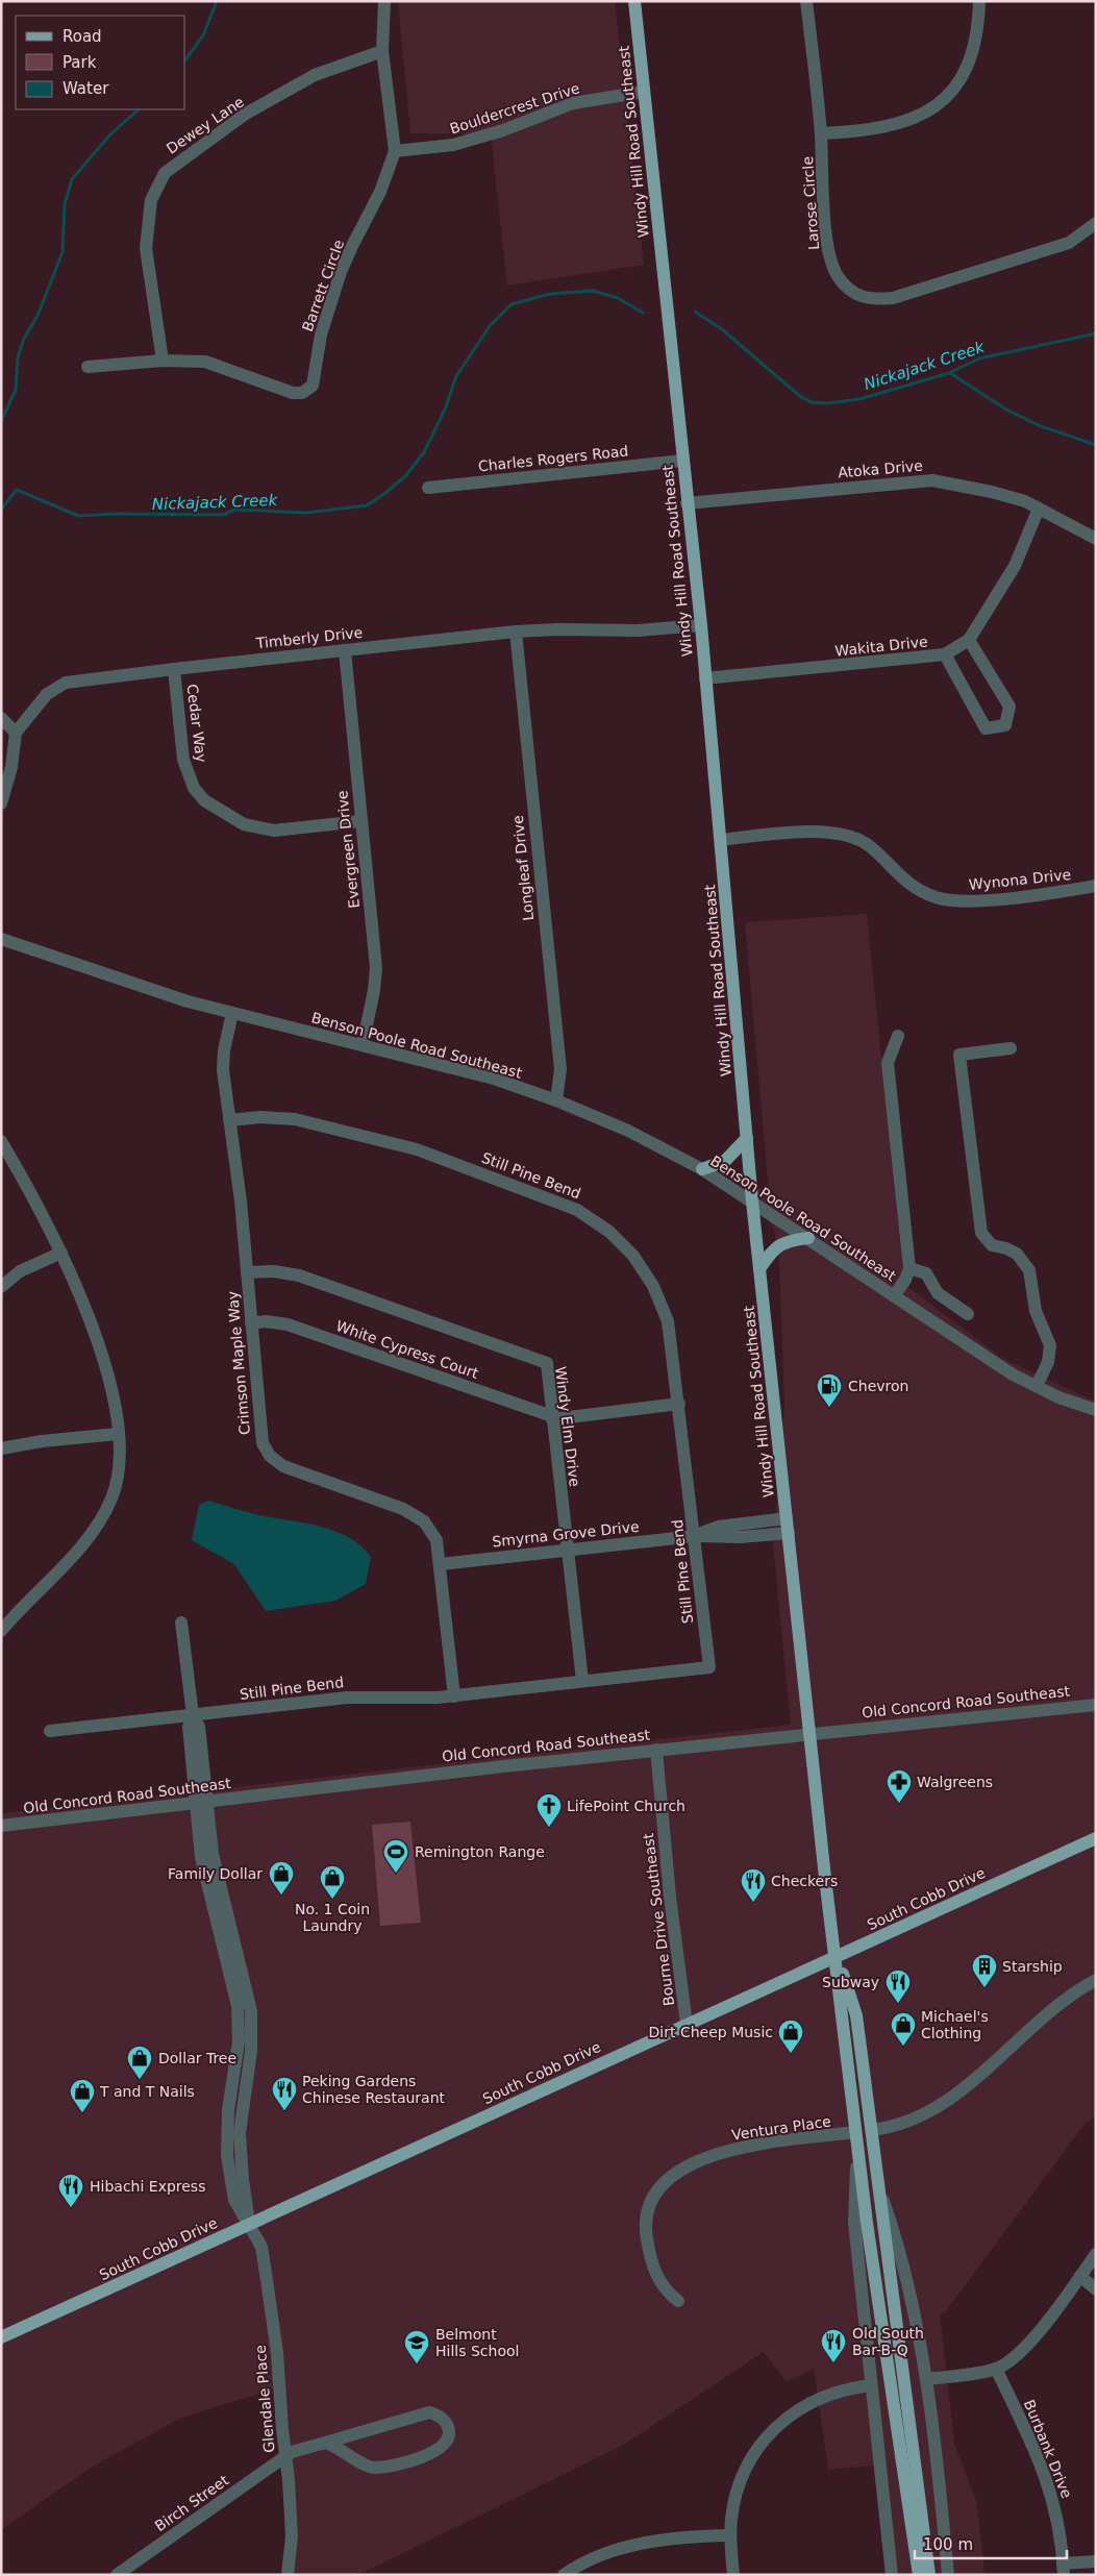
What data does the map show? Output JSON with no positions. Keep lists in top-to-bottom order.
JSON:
{
  "streets": {
    "main road": ["Windy Hill Road Southeast", "South Cobb Drive"],
    "street": [
      "Bouldercrest Drive",
      "Dewey Lane",
      "Larose Circle",
      "Barrett Circle",
      "Charles Rogers Road",
      "Atoka Drive",
      "Timberly Drive",
      "Wakita Drive",
      "Cedar Way",
      "Evergreen Drive",
      "Longleaf Drive",
      "Wynona Drive",
      "Benson Poole Road Southeast",
      "Still Pine Bend",
      "White Cypress Court",
      "Crimson Maple Way",
      "Windy Elm Drive",
      "Smyrna Grove Drive",
      "Old Concord Road Southeast",
      "Bourne Drive Southeast",
      "Ventura Place",
      "Glendale Place",
      "Burbank Drive",
      "Birch Street"
    ]
  },
  "crossings": [
    ["Bouldercrest Drive", "Windy Hill Road Southeast"],
    ["Bouldercrest Drive", "Barrett Circle"],
    ["Dewey Lane", "Barrett Circle"],
    ["Windy Hill Road Southeast", "Charles Rogers Road"],
    ["Windy Hill Road Southeast", "Atoka Drive"],
    ["Windy Hill Road Southeast", "Timberly Drive"],
    ["Windy Hill Road Southeast", "Wakita Drive"],
    ["Windy Hill Road Southeast", "Wynona Drive"],
    ["Windy Hill Road Southeast", "Benson Poole Road Southeast"],
    ["Windy Hill Road Southeast", "Smyrna Grove Drive"],
    ["Windy Hill Road Southeast", "Old Concord Road Southeast"],
    ["Windy Hill Road Southeast", "South Cobb Drive"],
    ["Windy Hill Road Southeast", "Ventura Place"],
    ["Atoka Drive", "Wakita Drive"],
    ["Timberly Drive", "Cedar Way"],
    ["Timberly Drive", "Evergreen Drive"],
    ["Timberly Drive", "Longleaf Drive"],
    ["Cedar Way", "Evergreen Drive"],
    ["Evergreen Drive", "Benson Poole Road Southeast"],
    ["Longleaf Drive", "Benson Poole Road Southeast"],
    ["Benson Poole Road Southeast", "Crimson Maple Way"],
    ["Still Pine Bend", "Crimson Maple Way"],
    ["Still Pine Bend", "Windy Elm Drive"],
    ["Still Pine Bend", "Smyrna Grove Drive"],
    ["White Cypress Court", "Crimson Maple Way"],
    ["White Cypress Court", "Windy Elm Drive"],
    ["Crimson Maple Way", "Windy Elm Drive"],
    ["Crimson Maple Way", "Smyrna Grove Drive"],
    ["Windy Elm Drive", "Smyrna Grove Drive"],
    ["Old Concord Road Southeast", "Bourne Drive Southeast"],
    ["South Cobb Drive", "Bourne Drive Southeast"],
    ["South Cobb Drive", "Glendale Place"],
    ["Glendale Place", "Birch Street"]
  ],
  "water": ["Nickajack Creek"],
  "places": {
    "fuel station": ["Chevron"],
    "pharmacy": ["Walgreens"],
    "church": ["LifePoint Church"],
    "sports": ["Remington Range"],
    "shop": [
      "Family Dollar",
      "No. 1 Coin Laundry",
      "Michael's Clothing",
      "Dirt Cheep Music",
      "Dollar Tree",
      "T and T Nails"
    ],
    "restaurant": [
      "Checkers",
      "Subway",
      "Peking Gardens Chinese Restaurant",
      "Hibachi Express",
      "Old South Bar-B-Q"
    ],
    "building": ["Starship"],
    "school or university": ["Belmont Hills School"]
  },
  "legend": ["Road", "Park", "Water"],
  "scale_bar": "100 m"
}
